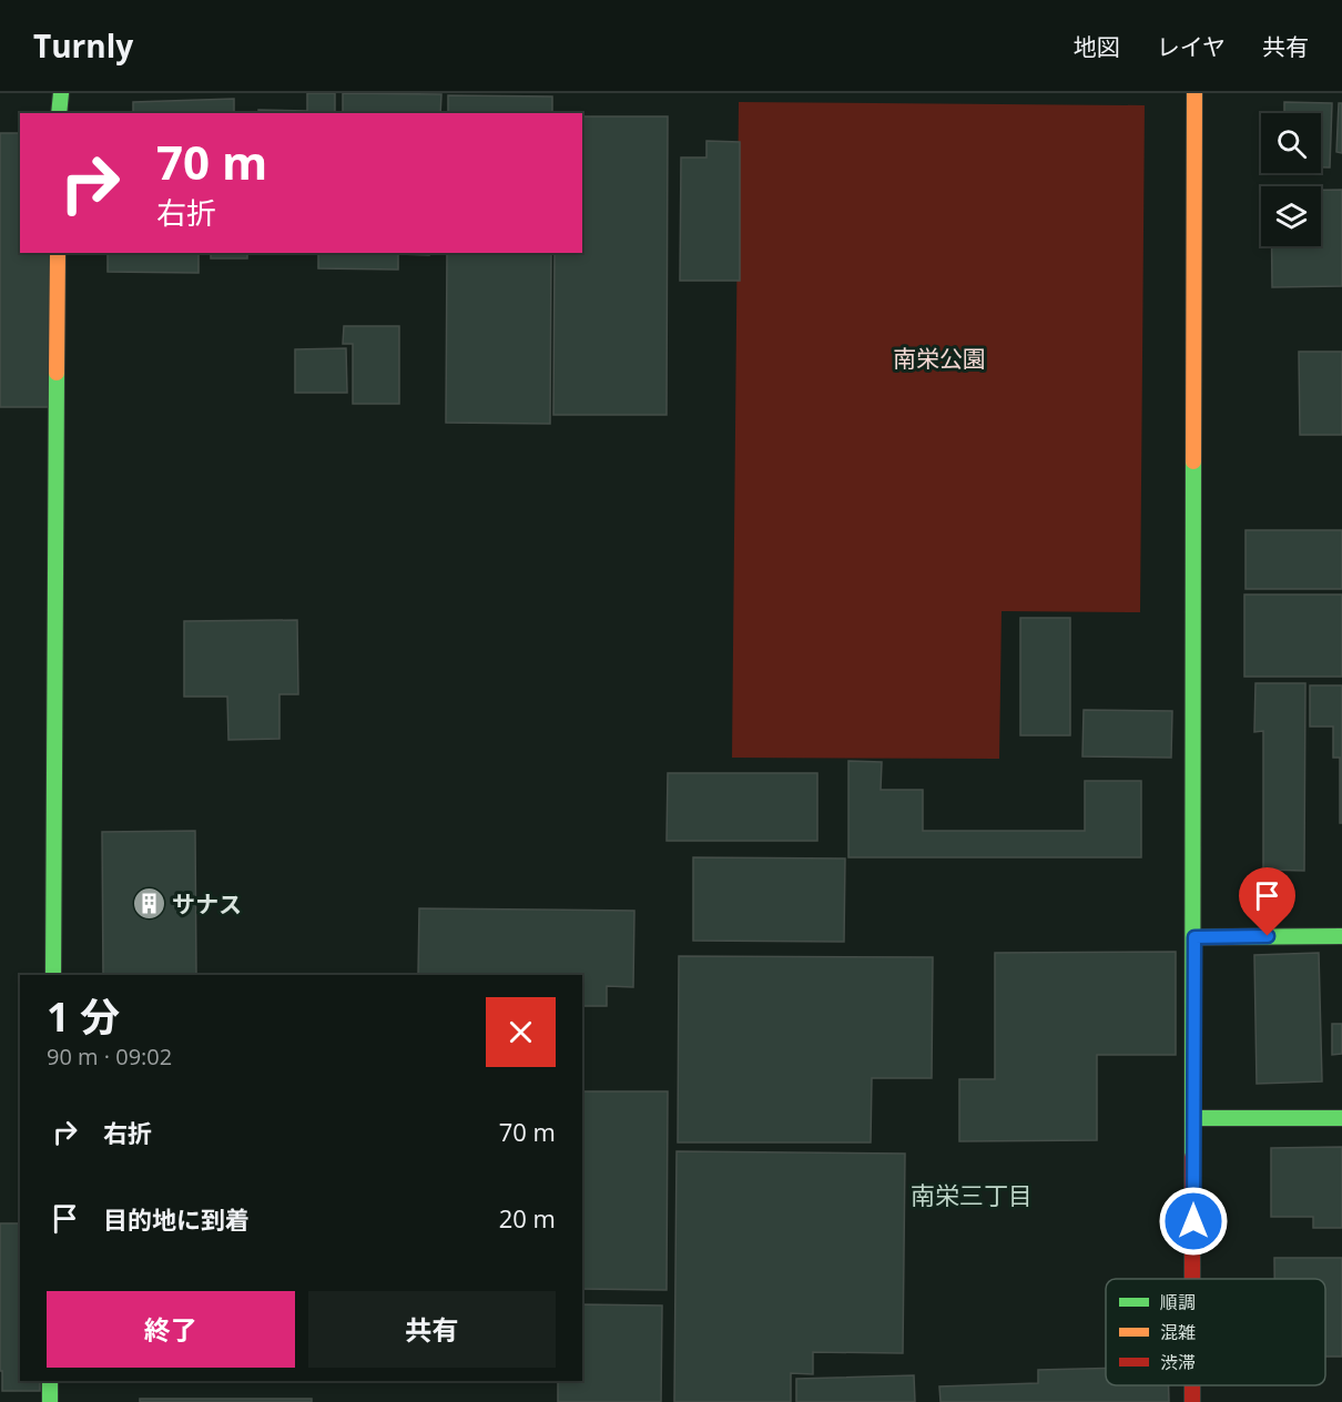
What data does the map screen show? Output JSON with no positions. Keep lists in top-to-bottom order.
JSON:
{
  "districts": ["南栄三丁目"],
  "parks": ["南栄公園"],
  "places": {
    "building": ["サナス"]
  },
  "legend": ["順調", "混雑", "渋滞"],
  "page": {
    "header": "Turnly",
    "nav": ["地図", "レイヤ", "共有"],
    "turn": ["70 m", "右折"],
    "heading": ["1 分", "90 m · 09:02"],
    "list": [
      {
        "name": "右折",
        "value": "70 m"
      },
      {
        "name": "目的地に到着",
        "value": "20 m"
      }
    ],
    "buttons": ["終了", "共有"]
  }
}
